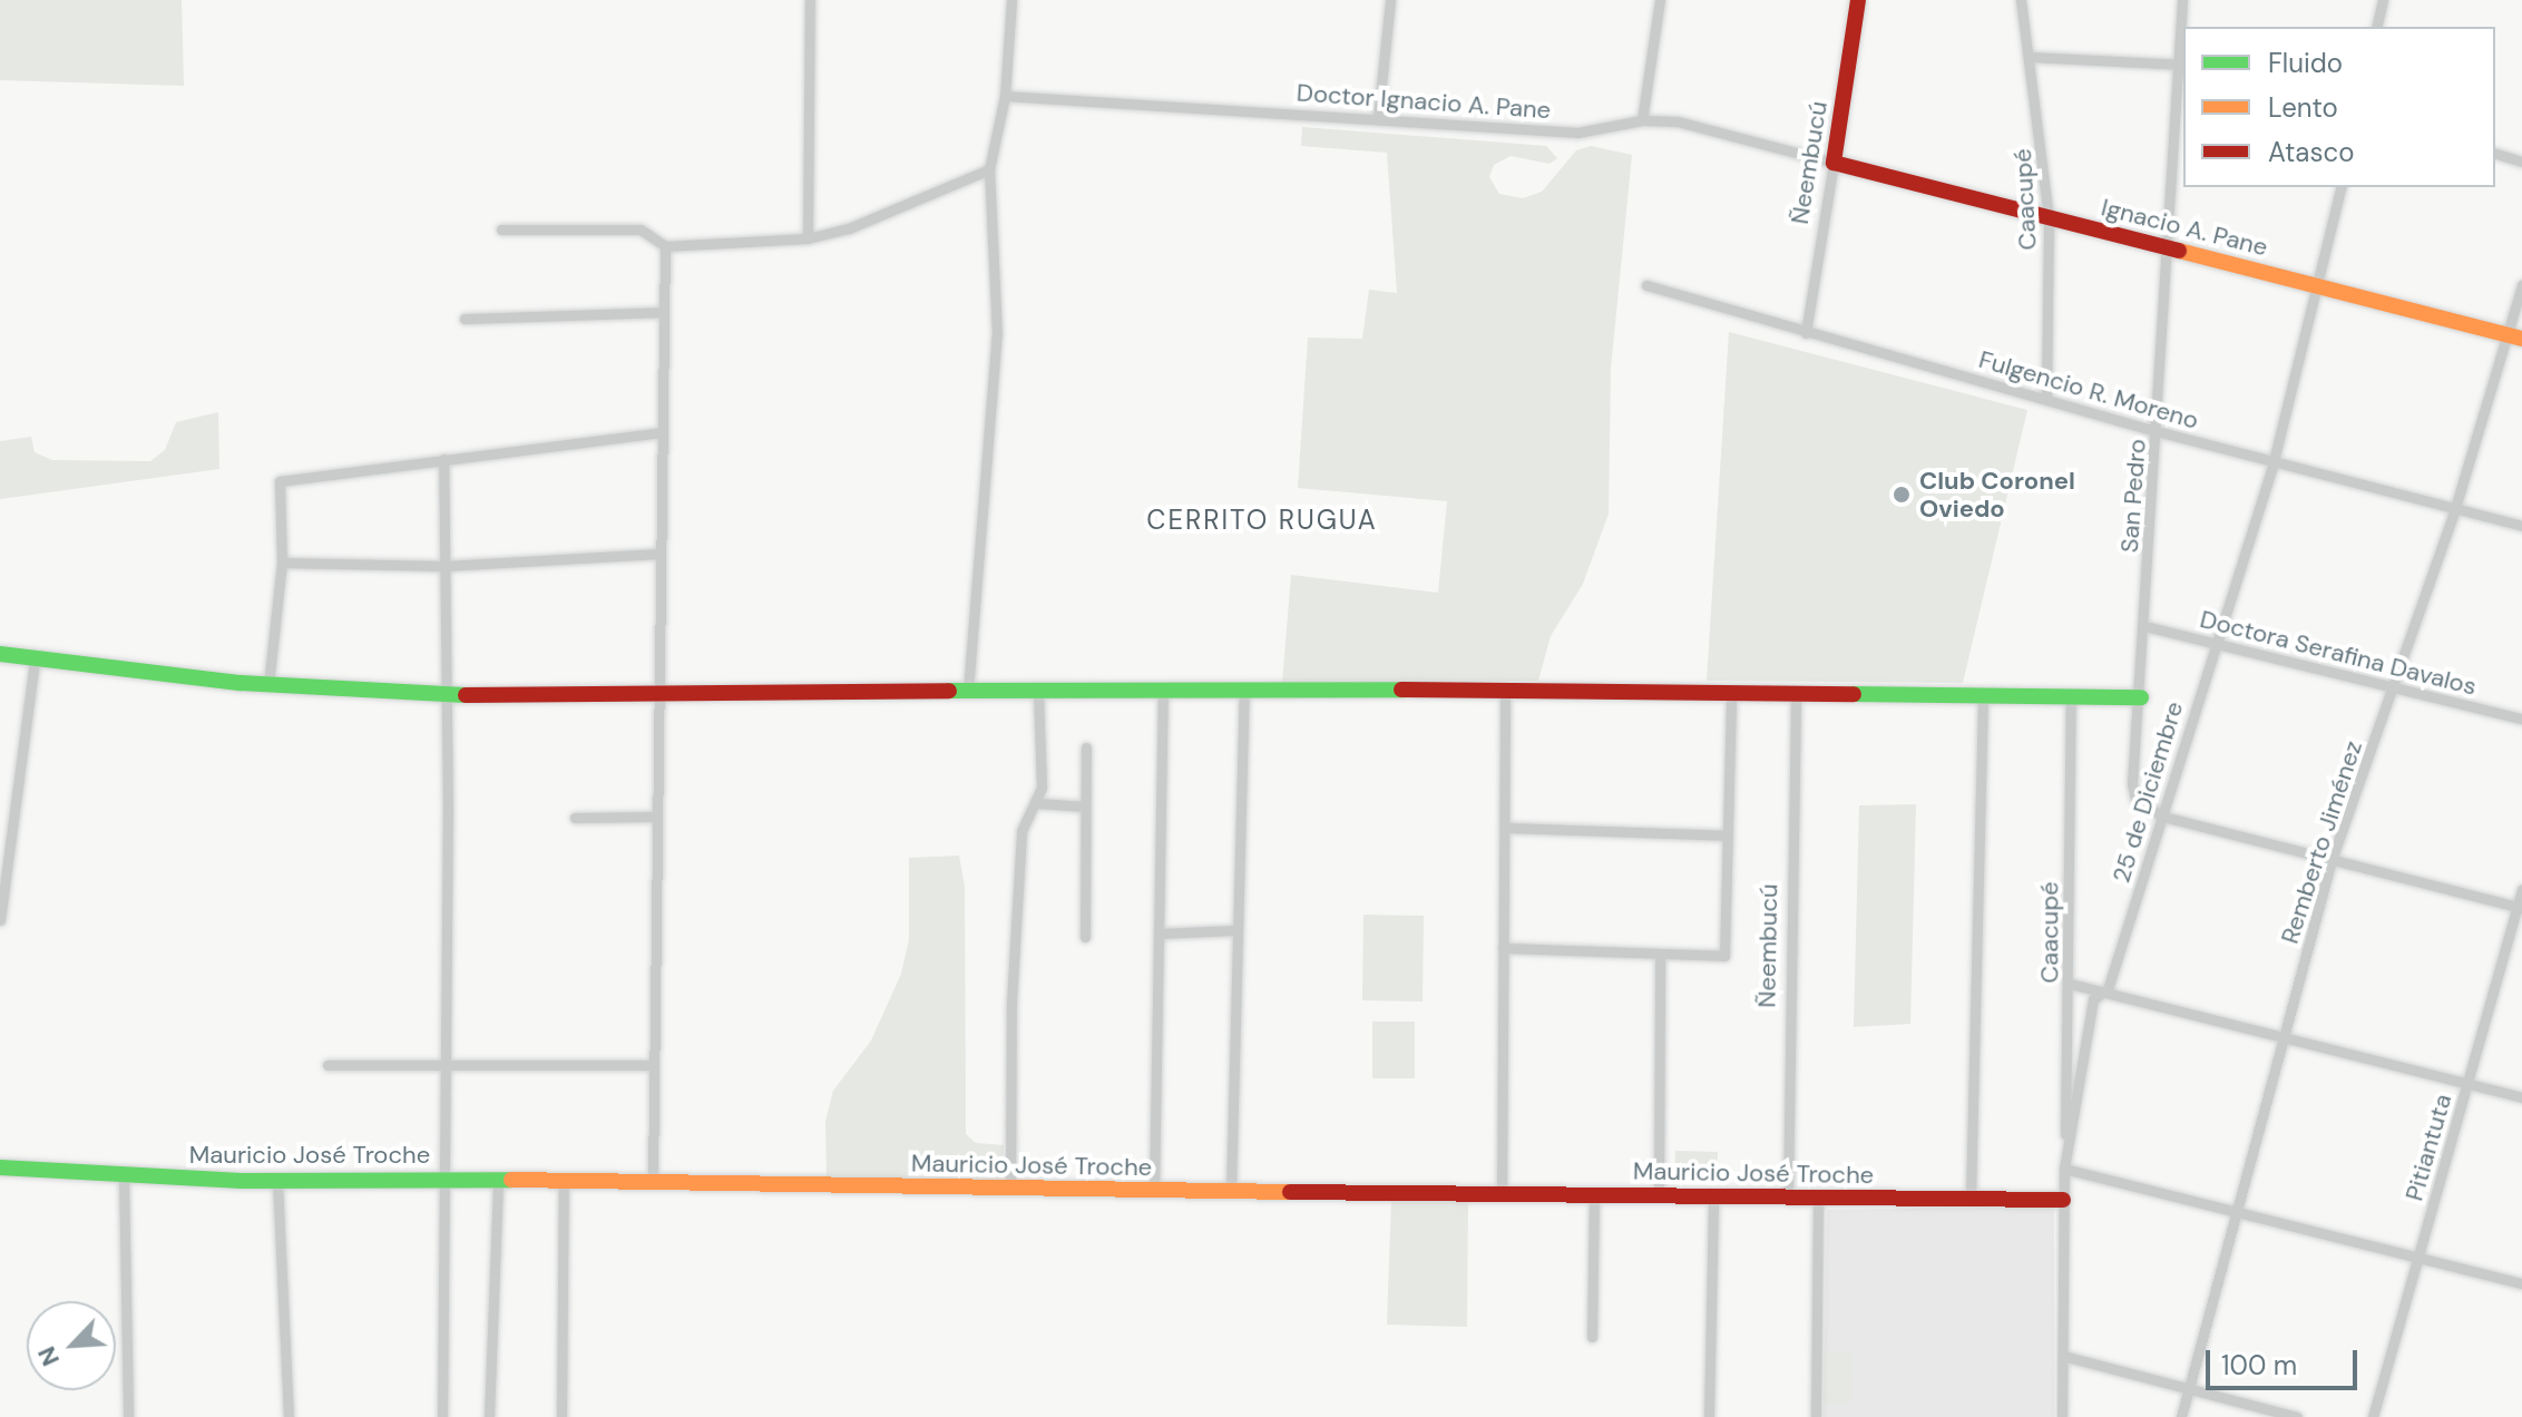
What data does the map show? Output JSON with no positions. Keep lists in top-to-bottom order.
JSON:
{
  "streets": {
    "street": [
      "Doctor Ignacio A. Pane",
      "Ñeembucú",
      "Caacupé",
      "Ignacio A. Pane",
      "Fulgencio R. Moreno",
      "San Pedro",
      "Doctora Serafina Davalos",
      "25 de Diciembre",
      "Remberto Jiménez",
      "Pitiantuta",
      "Mauricio José Troche"
    ]
  },
  "crossings": [
    ["Doctor Ignacio A. Pane", "Ñeembucú"],
    ["Doctor Ignacio A. Pane", "Ignacio A. Pane"],
    ["Ñeembucú", "Ignacio A. Pane"],
    ["Ñeembucú", "Fulgencio R. Moreno"],
    ["Ñeembucú", "Mauricio José Troche"],
    ["Caacupé", "Ignacio A. Pane"],
    ["Caacupé", "Fulgencio R. Moreno"],
    ["Caacupé", "25 de Diciembre"],
    ["Ignacio A. Pane", "San Pedro"],
    ["Ignacio A. Pane", "25 de Diciembre"],
    ["Ignacio A. Pane", "Remberto Jiménez"],
    ["Fulgencio R. Moreno", "San Pedro"],
    ["Fulgencio R. Moreno", "25 de Diciembre"],
    ["Fulgencio R. Moreno", "Remberto Jiménez"],
    ["San Pedro", "Doctora Serafina Davalos"],
    ["San Pedro", "25 de Diciembre"],
    ["Doctora Serafina Davalos", "25 de Diciembre"],
    ["Doctora Serafina Davalos", "Remberto Jiménez"],
    ["25 de Diciembre", "Mauricio José Troche"]
  ],
  "districts": ["CERRITO RUGUA"],
  "places": ["Club Coronel Oviedo"],
  "legend": ["Fluido", "Lento", "Atasco"],
  "scale_bar": "100 m",
  "north": "bottom left"
}
